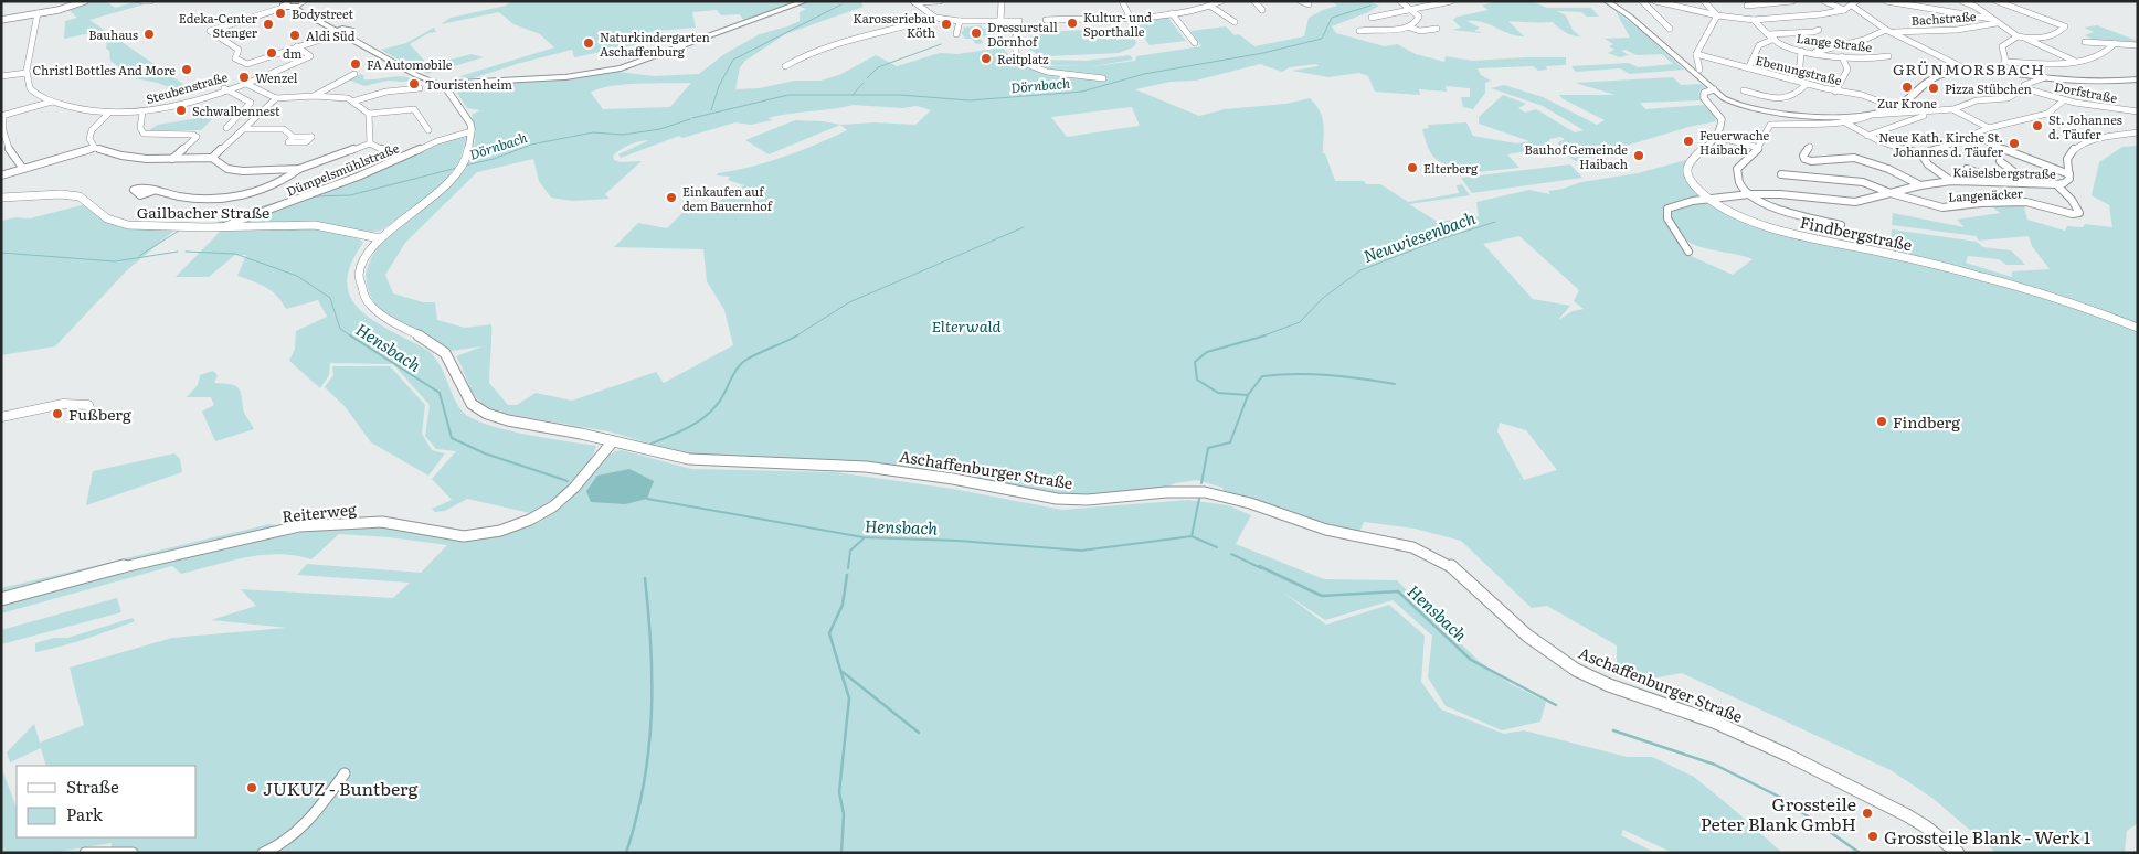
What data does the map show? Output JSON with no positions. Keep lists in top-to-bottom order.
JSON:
{
  "streets": {
    "street": [
      "Bachstraße",
      "Lange Straße",
      "Ebenungstraße",
      "Steubenstraße",
      "Dorfstraße",
      "Dümpelsmühlstraße",
      "Kaiselsbergstraße",
      "Langenäcker",
      "Gailbacher Straße",
      "Findbergstraße",
      "Aschaffenburger Straße",
      "Reiterweg"
    ]
  },
  "crossings": [
    ["Dümpelsmühlstraße", "Gailbacher Straße"],
    ["Kaiselsbergstraße", "Langenäcker"],
    ["Kaiselsbergstraße", "Findbergstraße"],
    ["Gailbacher Straße", "Aschaffenburger Straße"],
    ["Aschaffenburger Straße", "Reiterweg"]
  ],
  "districts": ["GRÜNMORSBACH"],
  "water": ["Dörnbach", "Neuwiesenbach", "Hensbach"],
  "parks": ["Elterwald"],
  "places": [
    "Bodystreet",
    "Kultur- und Sporthalle",
    "Edeka-Center Stenger",
    "Karosseriebau Köth",
    "Dressurstall Dörnhof",
    "Bauhaus",
    "Aldi Süd",
    "Naturkindergarten Aschaffenburg",
    "dm",
    "Reitplatz",
    "FA Automobile",
    "Christl Bottles And More",
    "Wenzel",
    "Touristenheim",
    "Zur Krone",
    "Pizza Stübchen",
    "Schwalbennest",
    "St. Johannes d. Täufer",
    "Feuerwache Haibach",
    "Neue Kath. Kirche St. Johannes d. Täufer",
    "Bauhof Gemeinde Haibach",
    "Elterberg",
    "Einkaufen auf dem Bauernhof",
    "Fußberg",
    "Findberg",
    "JUKUZ - Buntberg",
    "Grossteile Peter Blank GmbH",
    "Grossteile Blank - Werk 1"
  ],
  "legend": ["Straße", "Park"]
}
